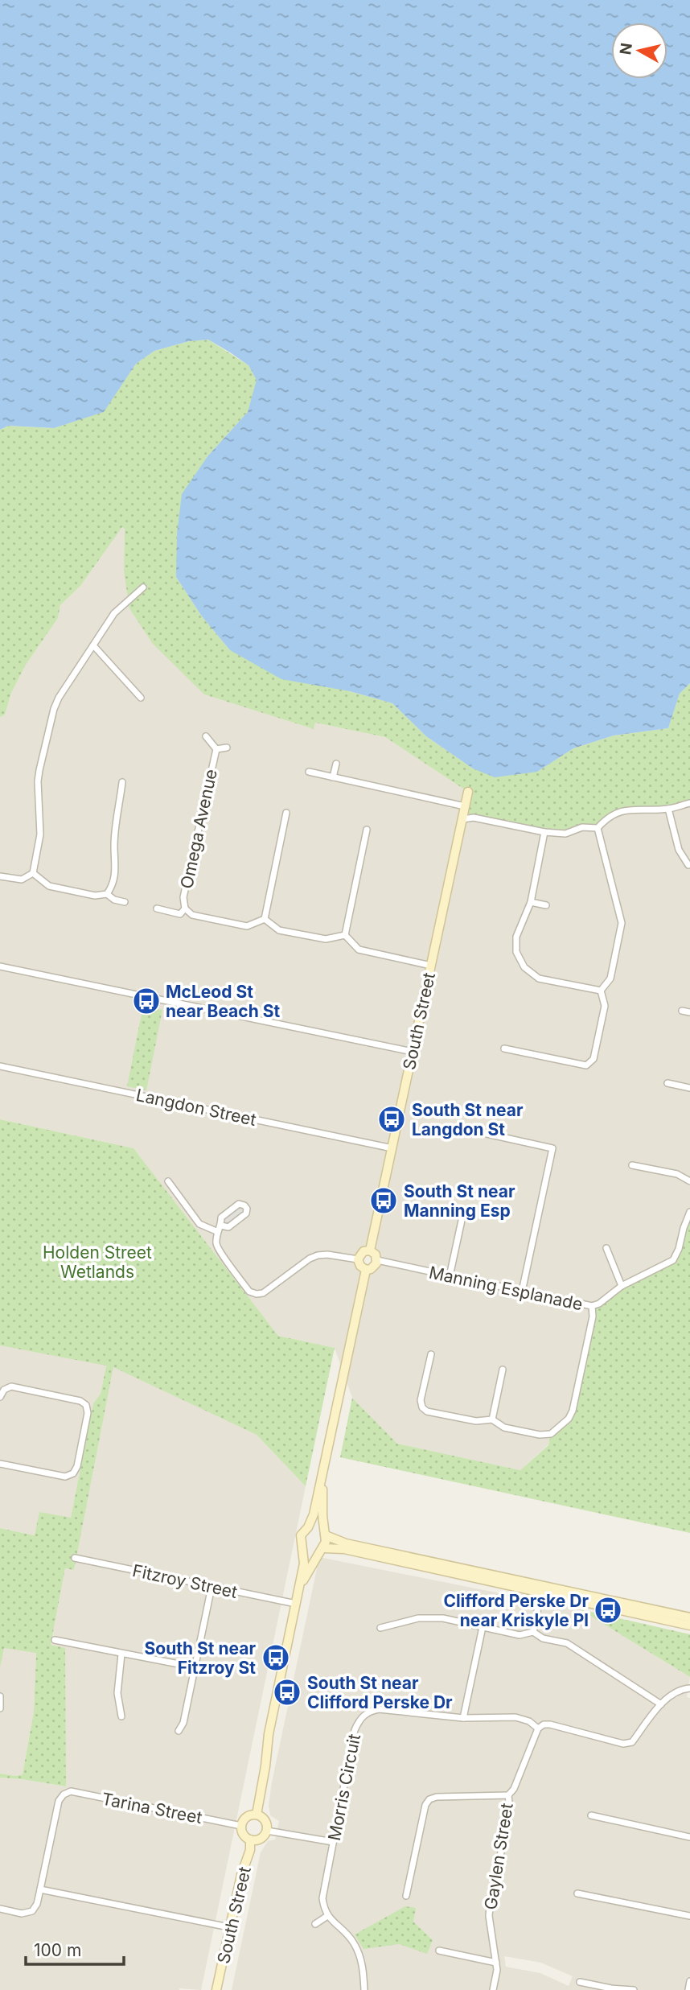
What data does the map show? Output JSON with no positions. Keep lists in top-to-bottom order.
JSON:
{
  "streets": {
    "street": [
      "Omega Avenue",
      "South Street",
      "Langdon Street",
      "Manning Esplanade",
      "Fitzroy Street",
      "Morris Circuit",
      "Tarina Street",
      "Gaylen Street"
    ]
  },
  "crossings": [
    ["South Street", "Langdon Street"],
    ["South Street", "Manning Esplanade"],
    ["South Street", "Tarina Street"],
    ["Morris Circuit", "Gaylen Street"]
  ],
  "parks": ["Holden Street Wetlands"],
  "places": {
    "bus stop": [
      "McLeod St near Beach St",
      "South St near Langdon St",
      "South St near Manning Esp",
      "Clifford Perske Dr near Kriskyle Pl",
      "South St near Fitzroy St",
      "South St near Clifford Perske Dr"
    ]
  },
  "scale_bar": "100 m",
  "north": "left"
}
